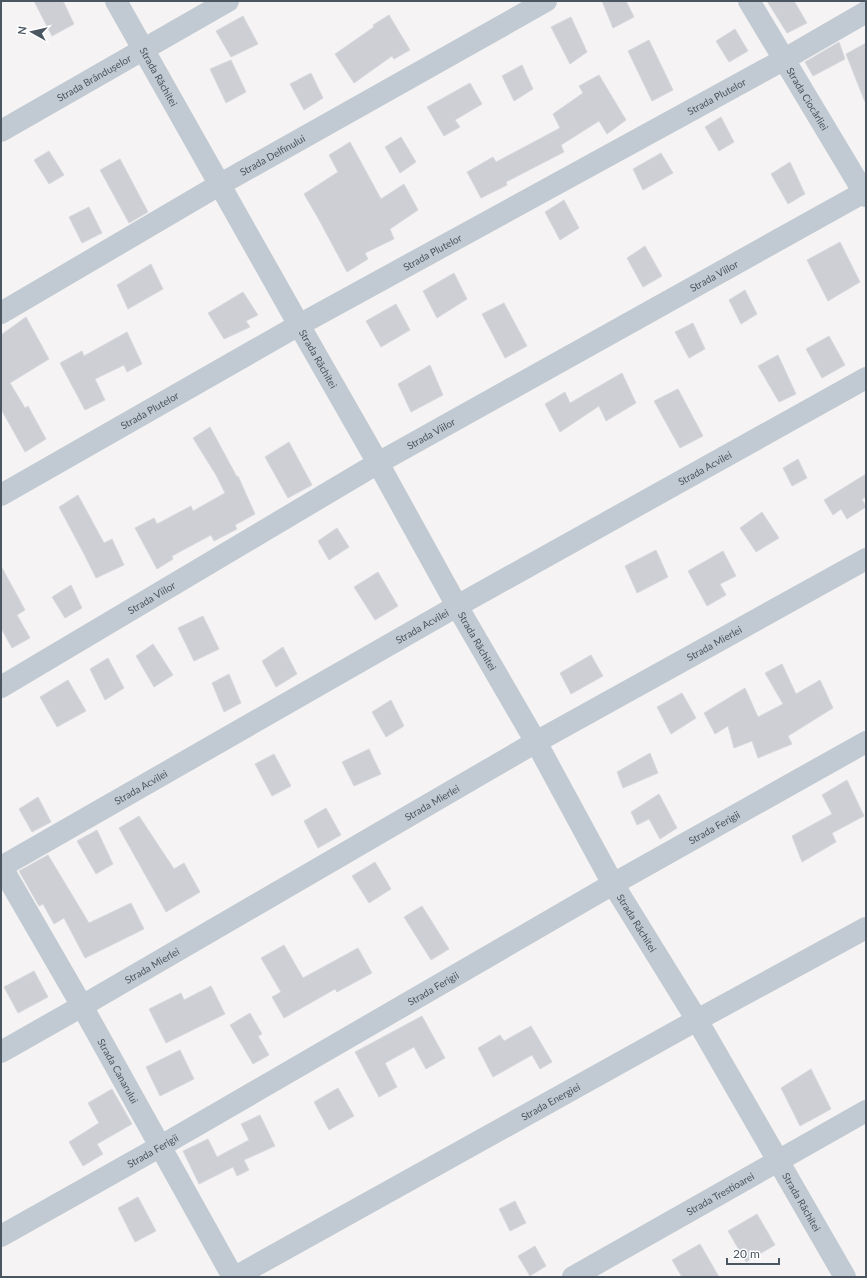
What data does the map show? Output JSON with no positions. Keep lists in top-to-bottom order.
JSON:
{
  "streets": {
    "street": [
      "Strada Brândușelor",
      "Strada Răchitei",
      "Strada Plutelor",
      "Strada Ciocârliei",
      "Strada Delfinului",
      "Strada Viilor",
      "Strada Acvilei",
      "Strada Mierlei",
      "Strada Ferigii",
      "Strada Canarului",
      "Strada Energiei",
      "Strada Trestioarei"
    ]
  },
  "crossings": [
    ["Strada Brândușelor", "Strada Răchitei"],
    ["Strada Răchitei", "Strada Plutelor"],
    ["Strada Răchitei", "Strada Delfinului"],
    ["Strada Răchitei", "Strada Viilor"],
    ["Strada Răchitei", "Strada Acvilei"],
    ["Strada Răchitei", "Strada Mierlei"],
    ["Strada Răchitei", "Strada Ferigii"],
    ["Strada Răchitei", "Strada Energiei"],
    ["Strada Răchitei", "Strada Trestioarei"],
    ["Strada Plutelor", "Strada Ciocârliei"],
    ["Strada Ciocârliei", "Strada Viilor"],
    ["Strada Acvilei", "Strada Canarului"],
    ["Strada Mierlei", "Strada Canarului"],
    ["Strada Ferigii", "Strada Canarului"],
    ["Strada Canarului", "Strada Energiei"]
  ],
  "scale_bar": "20 m",
  "north": "left"
}
